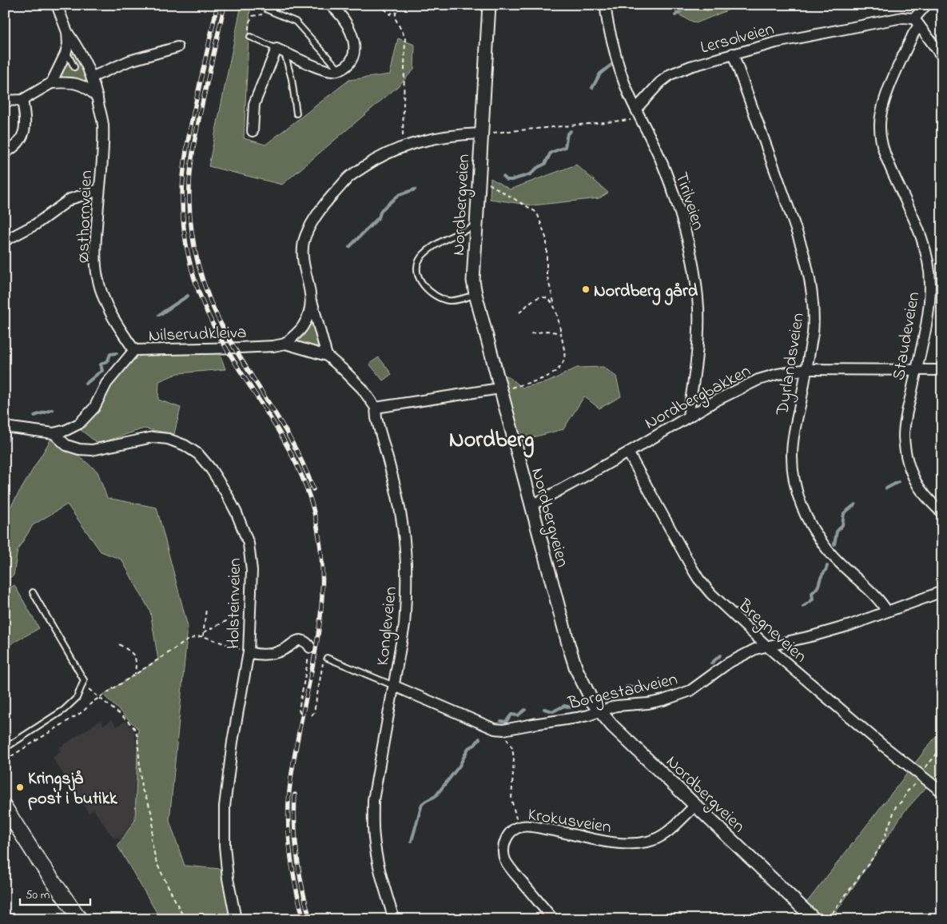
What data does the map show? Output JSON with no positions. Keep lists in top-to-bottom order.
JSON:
{
  "streets": {
    "street": [
      "Lersolveien",
      "Tirilveien",
      "Nordbergveien",
      "Østhornveien",
      "Nilserudkleiva",
      "Staudeveien",
      "Dyrlandsveien",
      "Nordbergbakken",
      "Holsteinveien",
      "Kongleveien",
      "Bregneveien",
      "Borgestadveien",
      "Krokusveien"
    ]
  },
  "crossings": [
    ["Lersolveien", "Tirilveien"],
    ["Lersolveien", "Staudeveien"],
    ["Lersolveien", "Dyrlandsveien"],
    ["Tirilveien", "Nordbergbakken"],
    ["Nordbergveien", "Nordbergbakken"],
    ["Nordbergveien", "Borgestadveien"],
    ["Nordbergveien", "Krokusveien"],
    ["Østhornveien", "Nilserudkleiva"],
    ["Nilserudkleiva", "Holsteinveien"],
    ["Nilserudkleiva", "Kongleveien"],
    ["Staudeveien", "Nordbergbakken"],
    ["Dyrlandsveien", "Nordbergbakken"],
    ["Dyrlandsveien", "Borgestadveien"],
    ["Nordbergbakken", "Bregneveien"],
    ["Kongleveien", "Borgestadveien"],
    ["Bregneveien", "Borgestadveien"]
  ],
  "districts": ["Nordberg"],
  "places": ["Nordberg gård", "Kringsjå post i butikk"],
  "scale_bar": "50 m"
}
